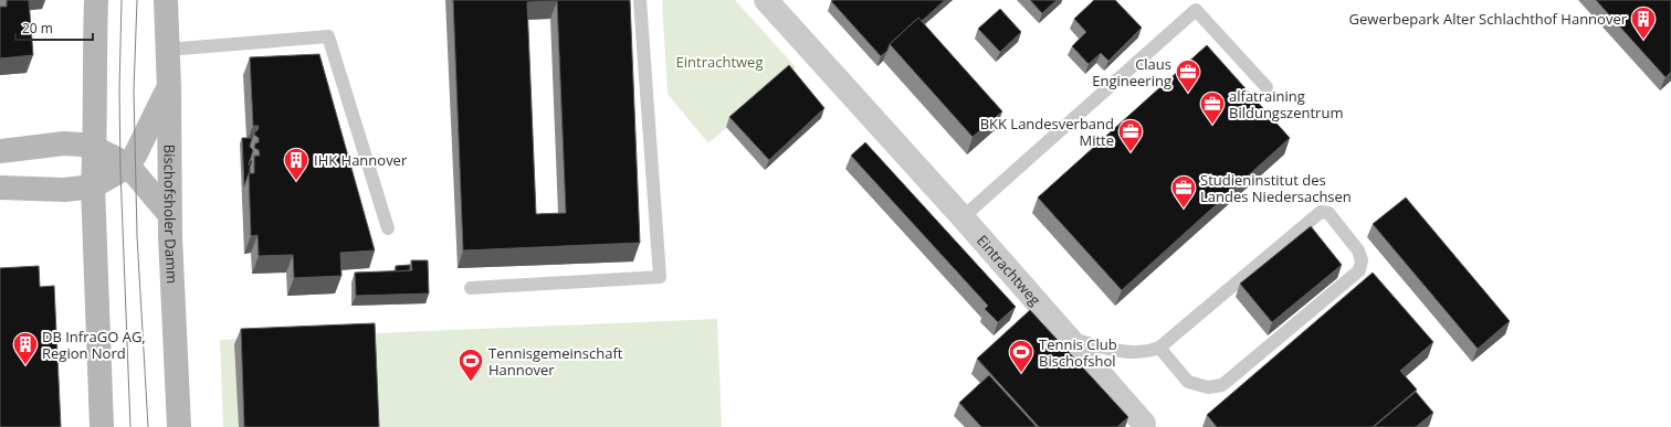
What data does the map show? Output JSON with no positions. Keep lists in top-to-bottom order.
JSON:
{
  "streets": {
    "main road": ["Bischofsholer Damm"],
    "street": ["Eintrachtweg"]
  },
  "parks": ["Eintrachtweg"],
  "places": {
    "building": ["Gewerbepark Alter Schlachthof Hannover", "IHK Hannover", "DB InfraGO AG, Region Nord"],
    "office": [
      "Claus Engineering",
      "alfatraining Bildungszentrum",
      "BKK Landesverband Mitte",
      "Studieninstitut des Landes Niedersachsen"
    ],
    "sports": ["Tennis Club Bischofshol", "Tennisgemeinschaft Hannover"]
  },
  "scale_bar": "20 m"
}
